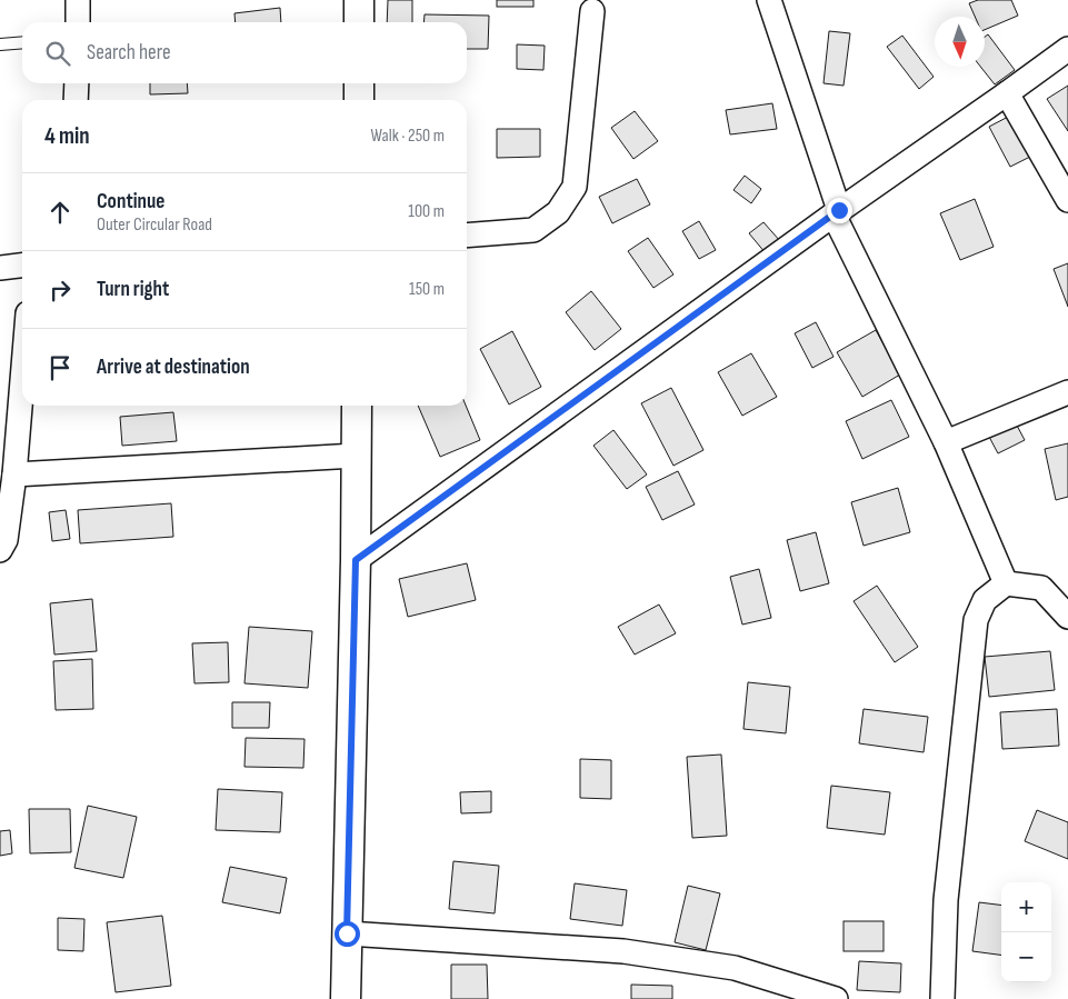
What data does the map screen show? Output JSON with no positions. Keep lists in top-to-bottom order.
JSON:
{
  "north": "bottom",
  "page": {
    "search": "Search here",
    "heading": ["4 min", "Walk · 250 m"],
    "list": [
      ["Continue", "Outer Circular Road", "100 m"],
      ["Turn right", "150 m"],
      "Arrive at destination"
    ],
    "map_buttons": ["+", "−"]
  }
}
